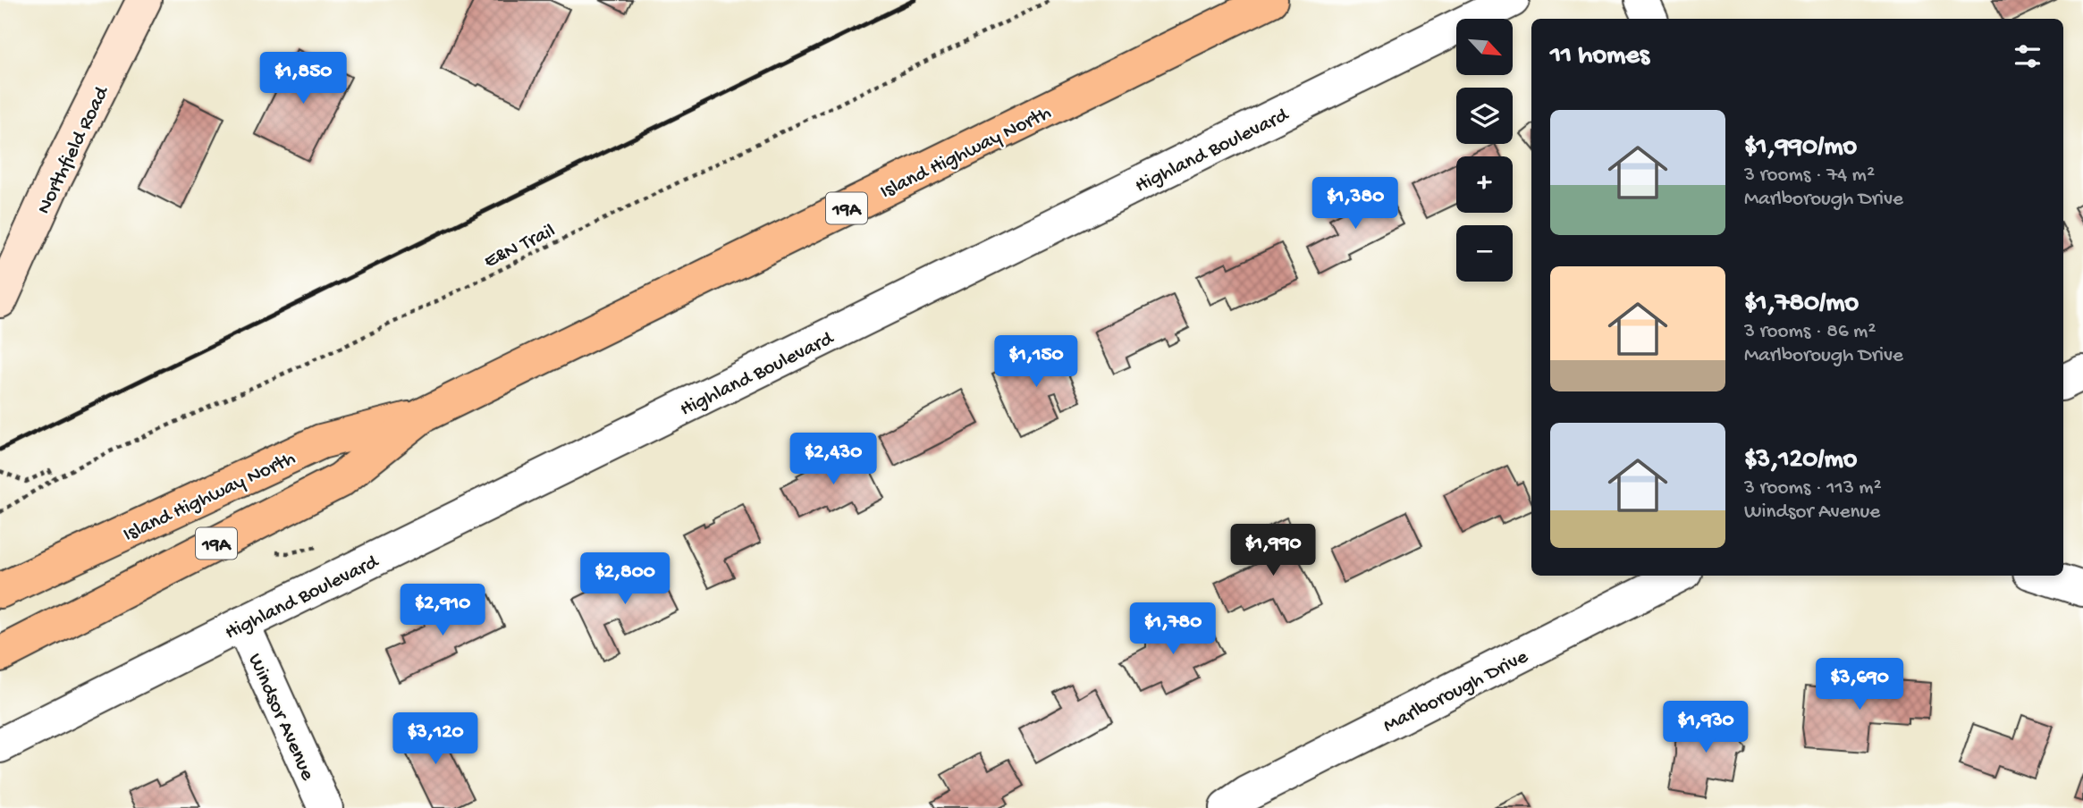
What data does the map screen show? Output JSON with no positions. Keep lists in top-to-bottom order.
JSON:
{
  "streets": {
    "main road": ["Island Highway North", "19A"],
    "street": [
      "Highland Boulevard",
      "Northfield Road",
      "Marlborough Drive",
      "Windsor Avenue"
    ],
    "path": ["E&N Trail"]
  },
  "crossings": [
    ["Highland Boulevard", "Windsor Avenue"]
  ],
  "north": "bottom right",
  "page": {
    "map_buttons": ["+", "−"],
    "heading": "11 homes",
    "price": [
      "$1,850",
      "$1,380",
      "$1,150",
      "$2,430",
      "$1,990",
      "$2,800",
      "$2,910",
      "$1,780",
      "$3,690",
      "$1,930",
      "$3,120"
    ],
    "list": [
      {
        "name": "$1,990/mo",
        "note": "3 rooms · 74 m² · Marlborough Drive"
      },
      {
        "name": "$1,780/mo",
        "note": "3 rooms · 86 m² · Marlborough Drive"
      },
      {
        "name": "$3,120/mo",
        "note": "3 rooms · 113 m² · Windsor Avenue"
      }
    ]
  }
}
